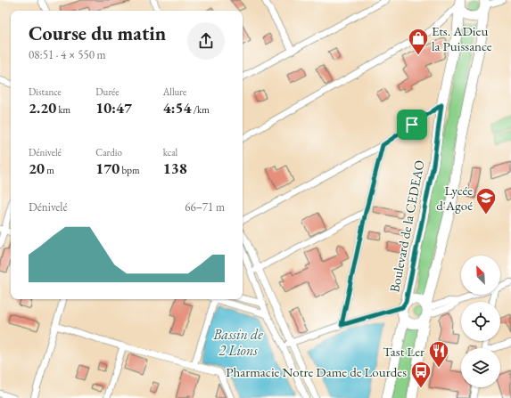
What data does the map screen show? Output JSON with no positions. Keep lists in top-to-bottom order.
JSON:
{
  "streets": {
    "main road": ["Boulevard de la CEDEAO"]
  },
  "water": ["Bassin de 2 Lions"],
  "places": {
    "shop": ["Ets. ADieu la Puissance"],
    "school or university": ["Lycée d'Agoé"],
    "restaurant": ["Tast Ler"],
    "bus stop": ["Pharmacie Notre Dame de Lourdes"]
  },
  "north": "top left",
  "page": {
    "heading": ["Course du matin", "08:51 · 4 × 550 m"],
    "stats": [
      ["Distance", "2.20 km"],
      ["Durée", "10:47"],
      ["Allure", "4:54 /km"],
      ["Dénivelé", "20 m"],
      ["Cardio", "170 bpm"],
      ["kcal", "138"]
    ],
    "chart": ["Dénivelé", "66–71 m"]
  }
}
